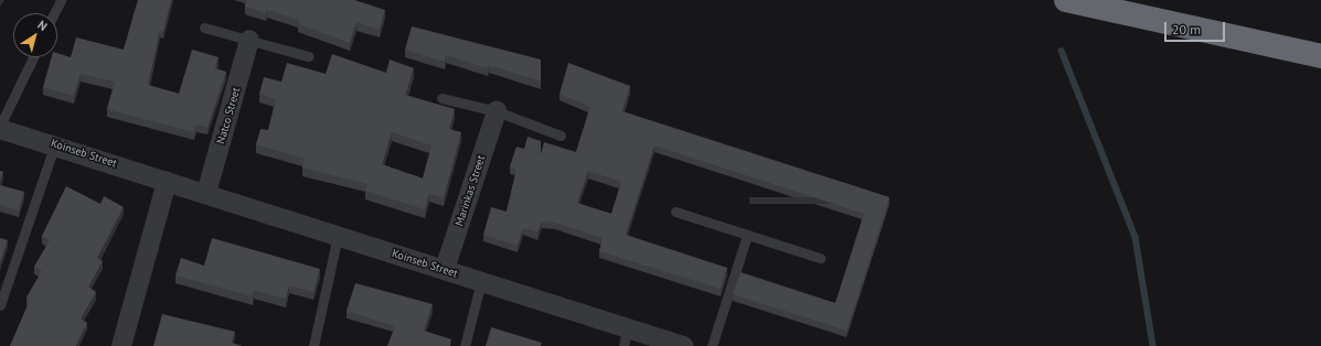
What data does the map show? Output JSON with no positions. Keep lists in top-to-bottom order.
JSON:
{
  "streets": {
    "street": ["Natco Street", "Koinseb Street", "Marinkas Street"]
  },
  "crossings": [
    ["Natco Street", "Koinseb Street"],
    ["Koinseb Street", "Marinkas Street"]
  ],
  "scale_bar": "20 m",
  "north": "top right"
}
